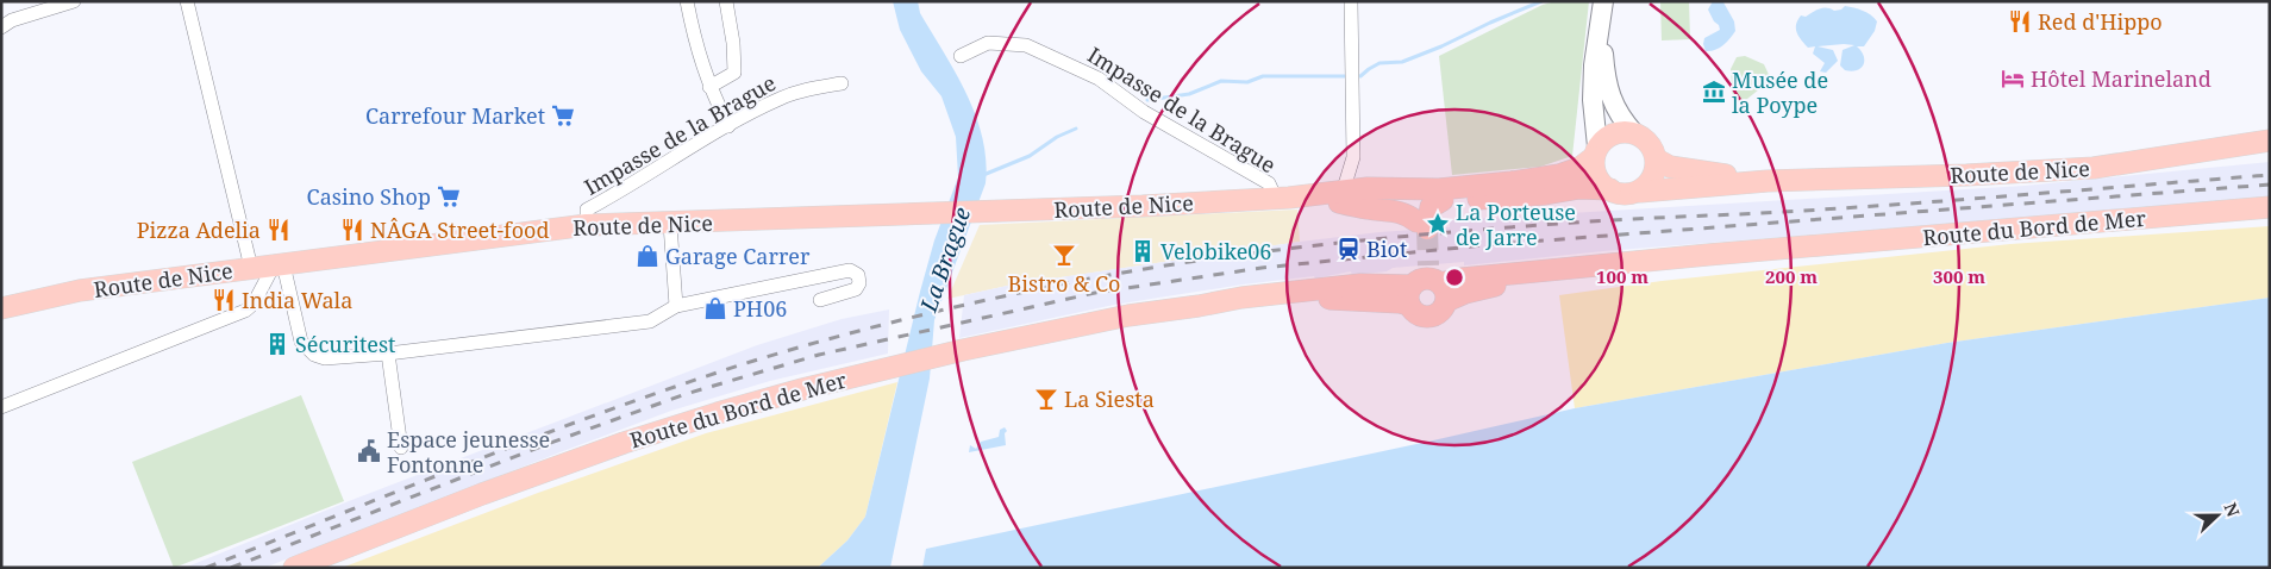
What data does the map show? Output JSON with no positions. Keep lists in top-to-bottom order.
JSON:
{
  "streets": {
    "main road": ["Route de Nice", "Route du Bord de Mer"],
    "street": ["Impasse de la Brague"]
  },
  "crossings": [
    ["Impasse de la Brague", "Route de Nice"]
  ],
  "water": ["La Brague"],
  "places": {
    "restaurant": [
      "Red d'Hippo",
      "Pizza Adelia",
      "NÂGA Street-food",
      "India Wala"
    ],
    "hotel": ["Hôtel Marineland"],
    "museum": ["Musée de la Poype"],
    "supermarket": ["Carrefour Market", "Casino Shop"],
    "place": ["La Porteuse de Jarre"],
    "station": ["Biot"],
    "building": ["Velobike06", "Sécuritest"],
    "bar": ["Bistro & Co", "La Siesta"],
    "shop": ["Garage Carrer", "PH06"],
    "public building": ["Espace jeunesse Fontonne"]
  },
  "north": "right",
  "rings": ["100 m", "200 m", "300 m"]
}
